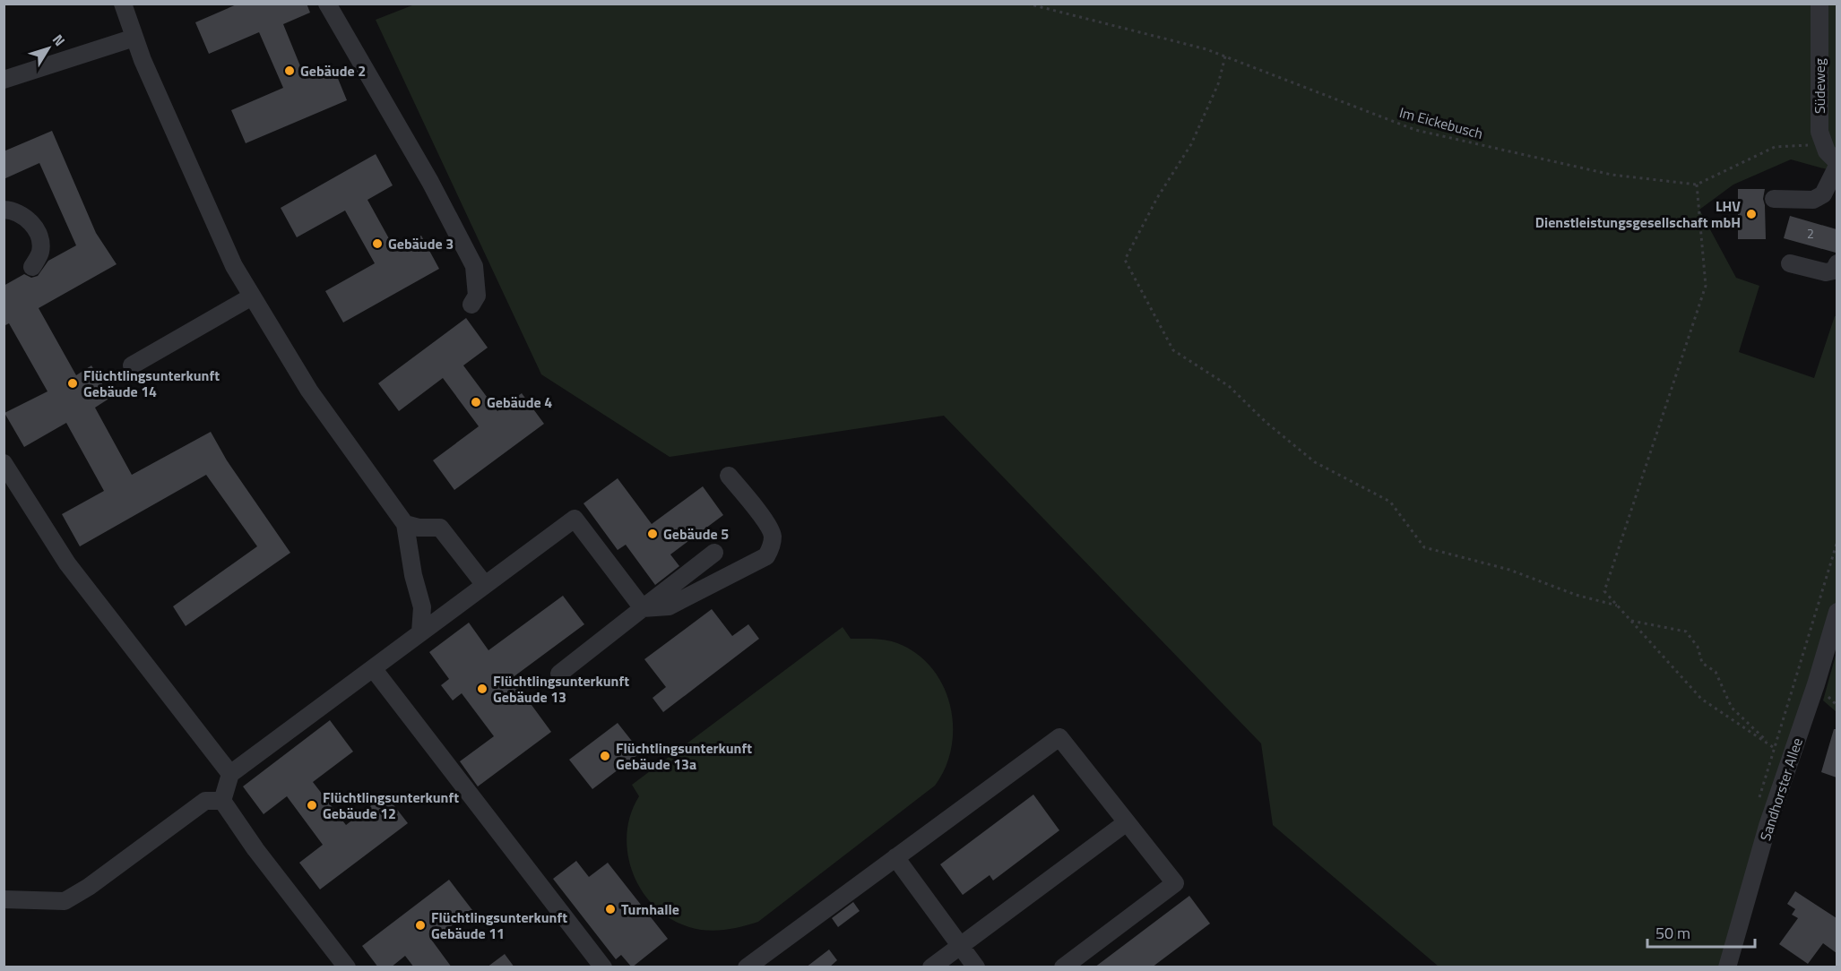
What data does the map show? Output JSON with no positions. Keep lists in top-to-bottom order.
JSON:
{
  "streets": {
    "street": ["Südeweg", "Sandhorster Allee"],
    "path": ["Im Eickebusch"]
  },
  "places": [
    "Gebäude 2",
    "LHV Dienstleistungsgesellschaft mbH",
    "Gebäude 3",
    "Flüchtlingsunterkunft Gebäude 14",
    "Gebäude 4",
    "Gebäude 5",
    "Flüchtlingsunterkunft Gebäude 13",
    "Flüchtlingsunterkunft Gebäude 13a",
    "Flüchtlingsunterkunft Gebäude 12",
    "Turnhalle",
    "Flüchtlingsunterkunft Gebäude 11"
  ],
  "house_numbers": ["2"],
  "scale_bar": "50 m",
  "north": "top right"
}
